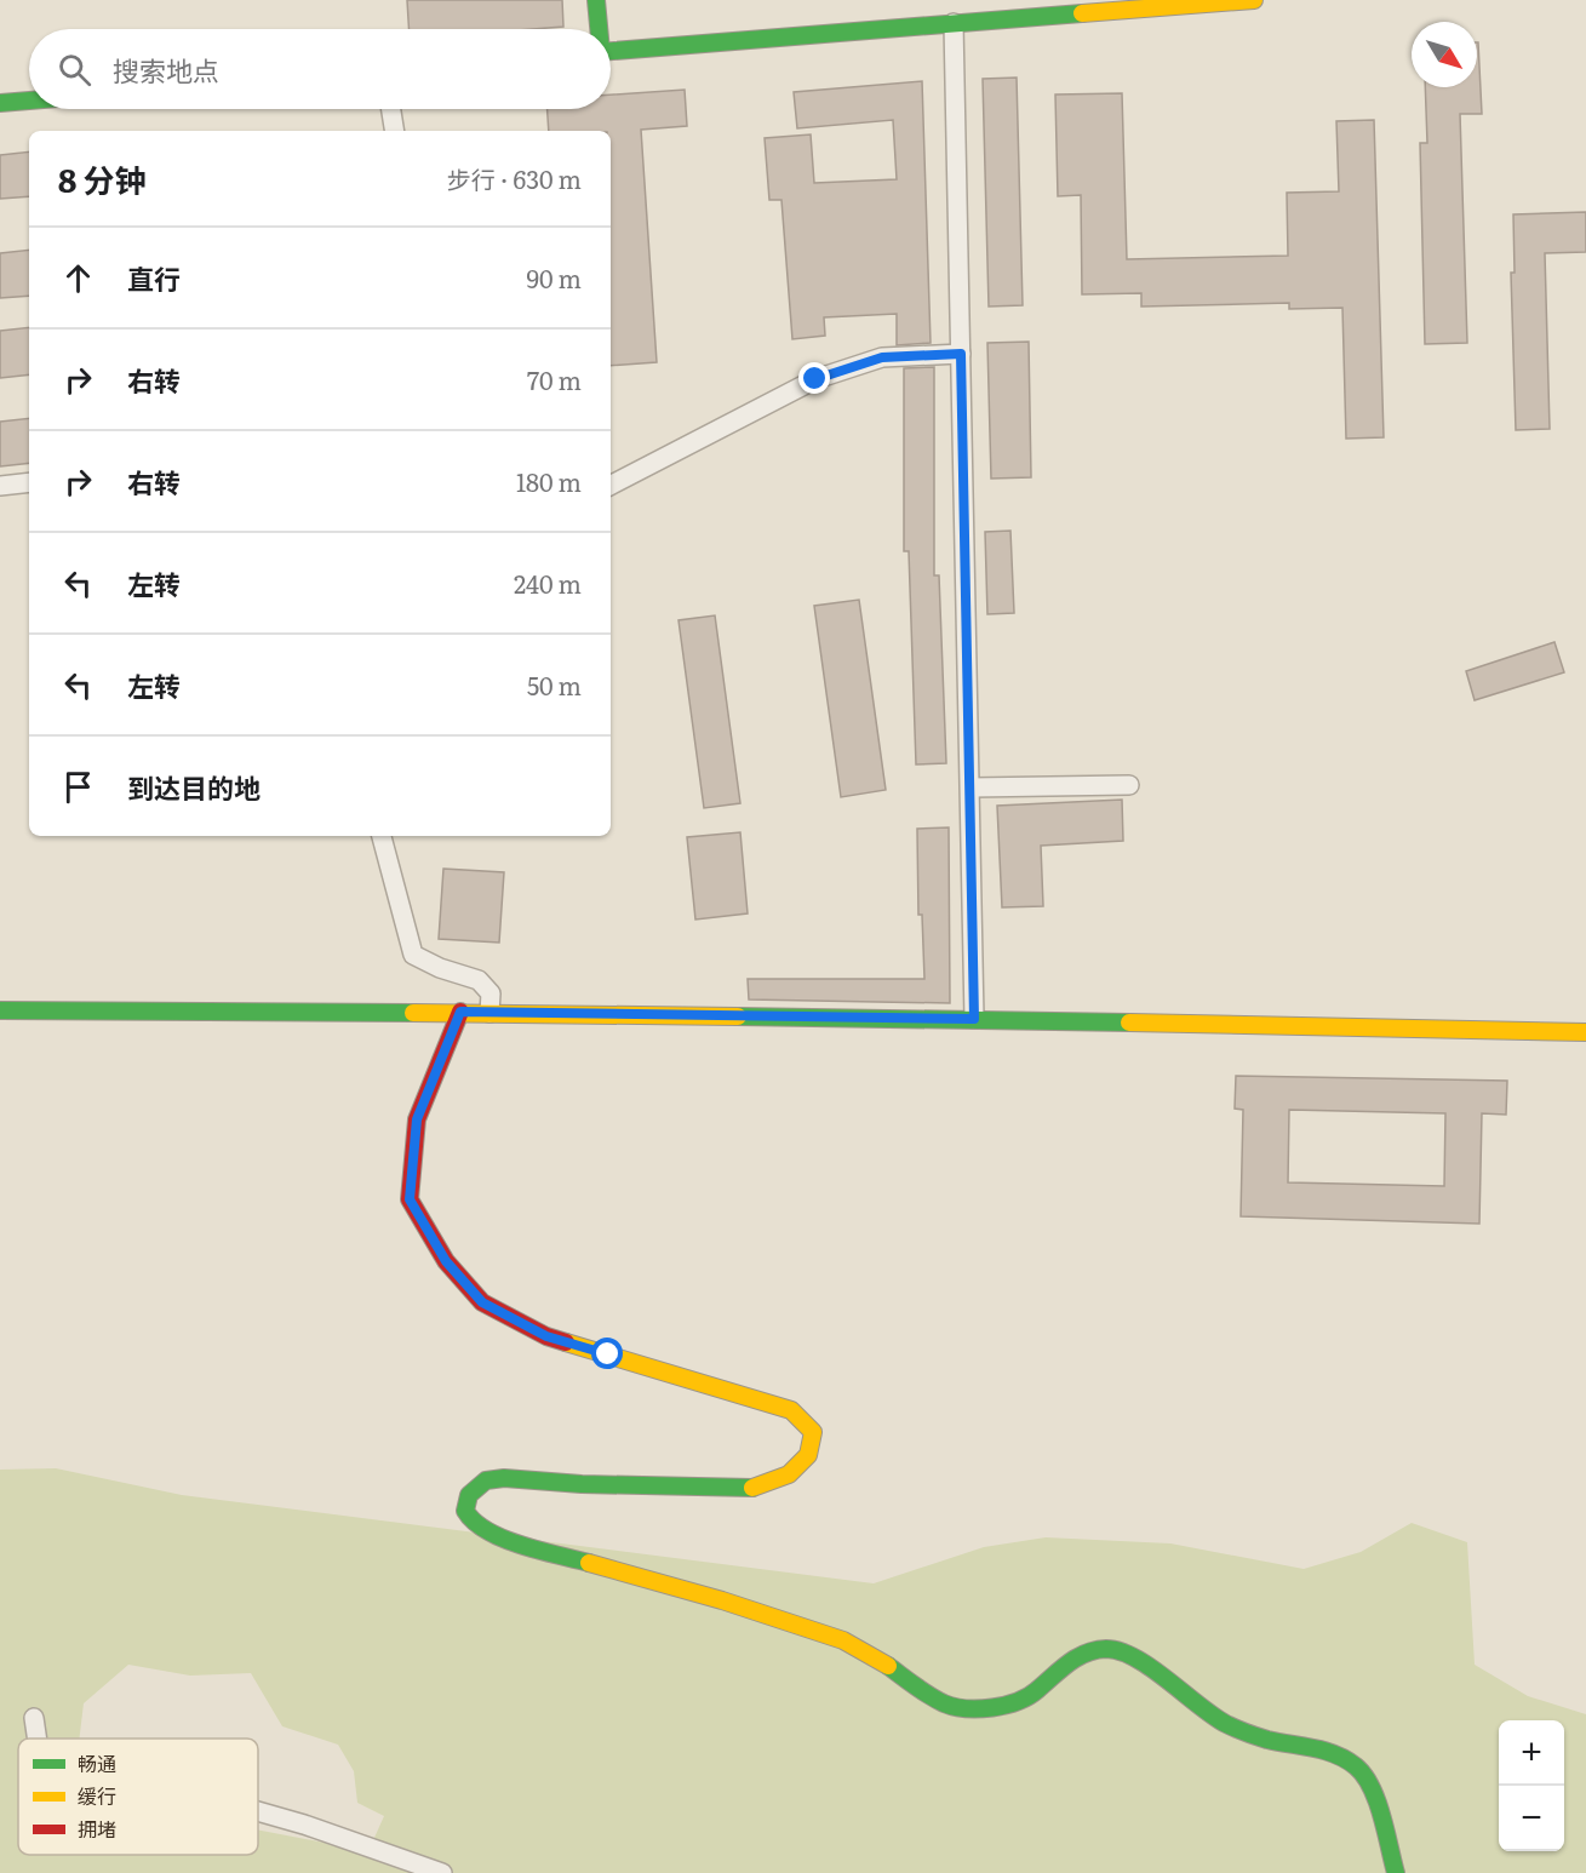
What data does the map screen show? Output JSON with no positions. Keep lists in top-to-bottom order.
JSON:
{
  "legend": ["畅通", "缓行", "拥堵"],
  "north": "bottom right",
  "page": {
    "search": "搜索地点",
    "heading": ["8 分钟", "步行 · 630 m"],
    "list": [
      ["直行", "90 m"],
      ["右转", "70 m"],
      ["右转", "180 m"],
      ["左转", "240 m"],
      ["左转", "50 m"],
      "到达目的地"
    ],
    "map_buttons": ["+", "−"]
  }
}
